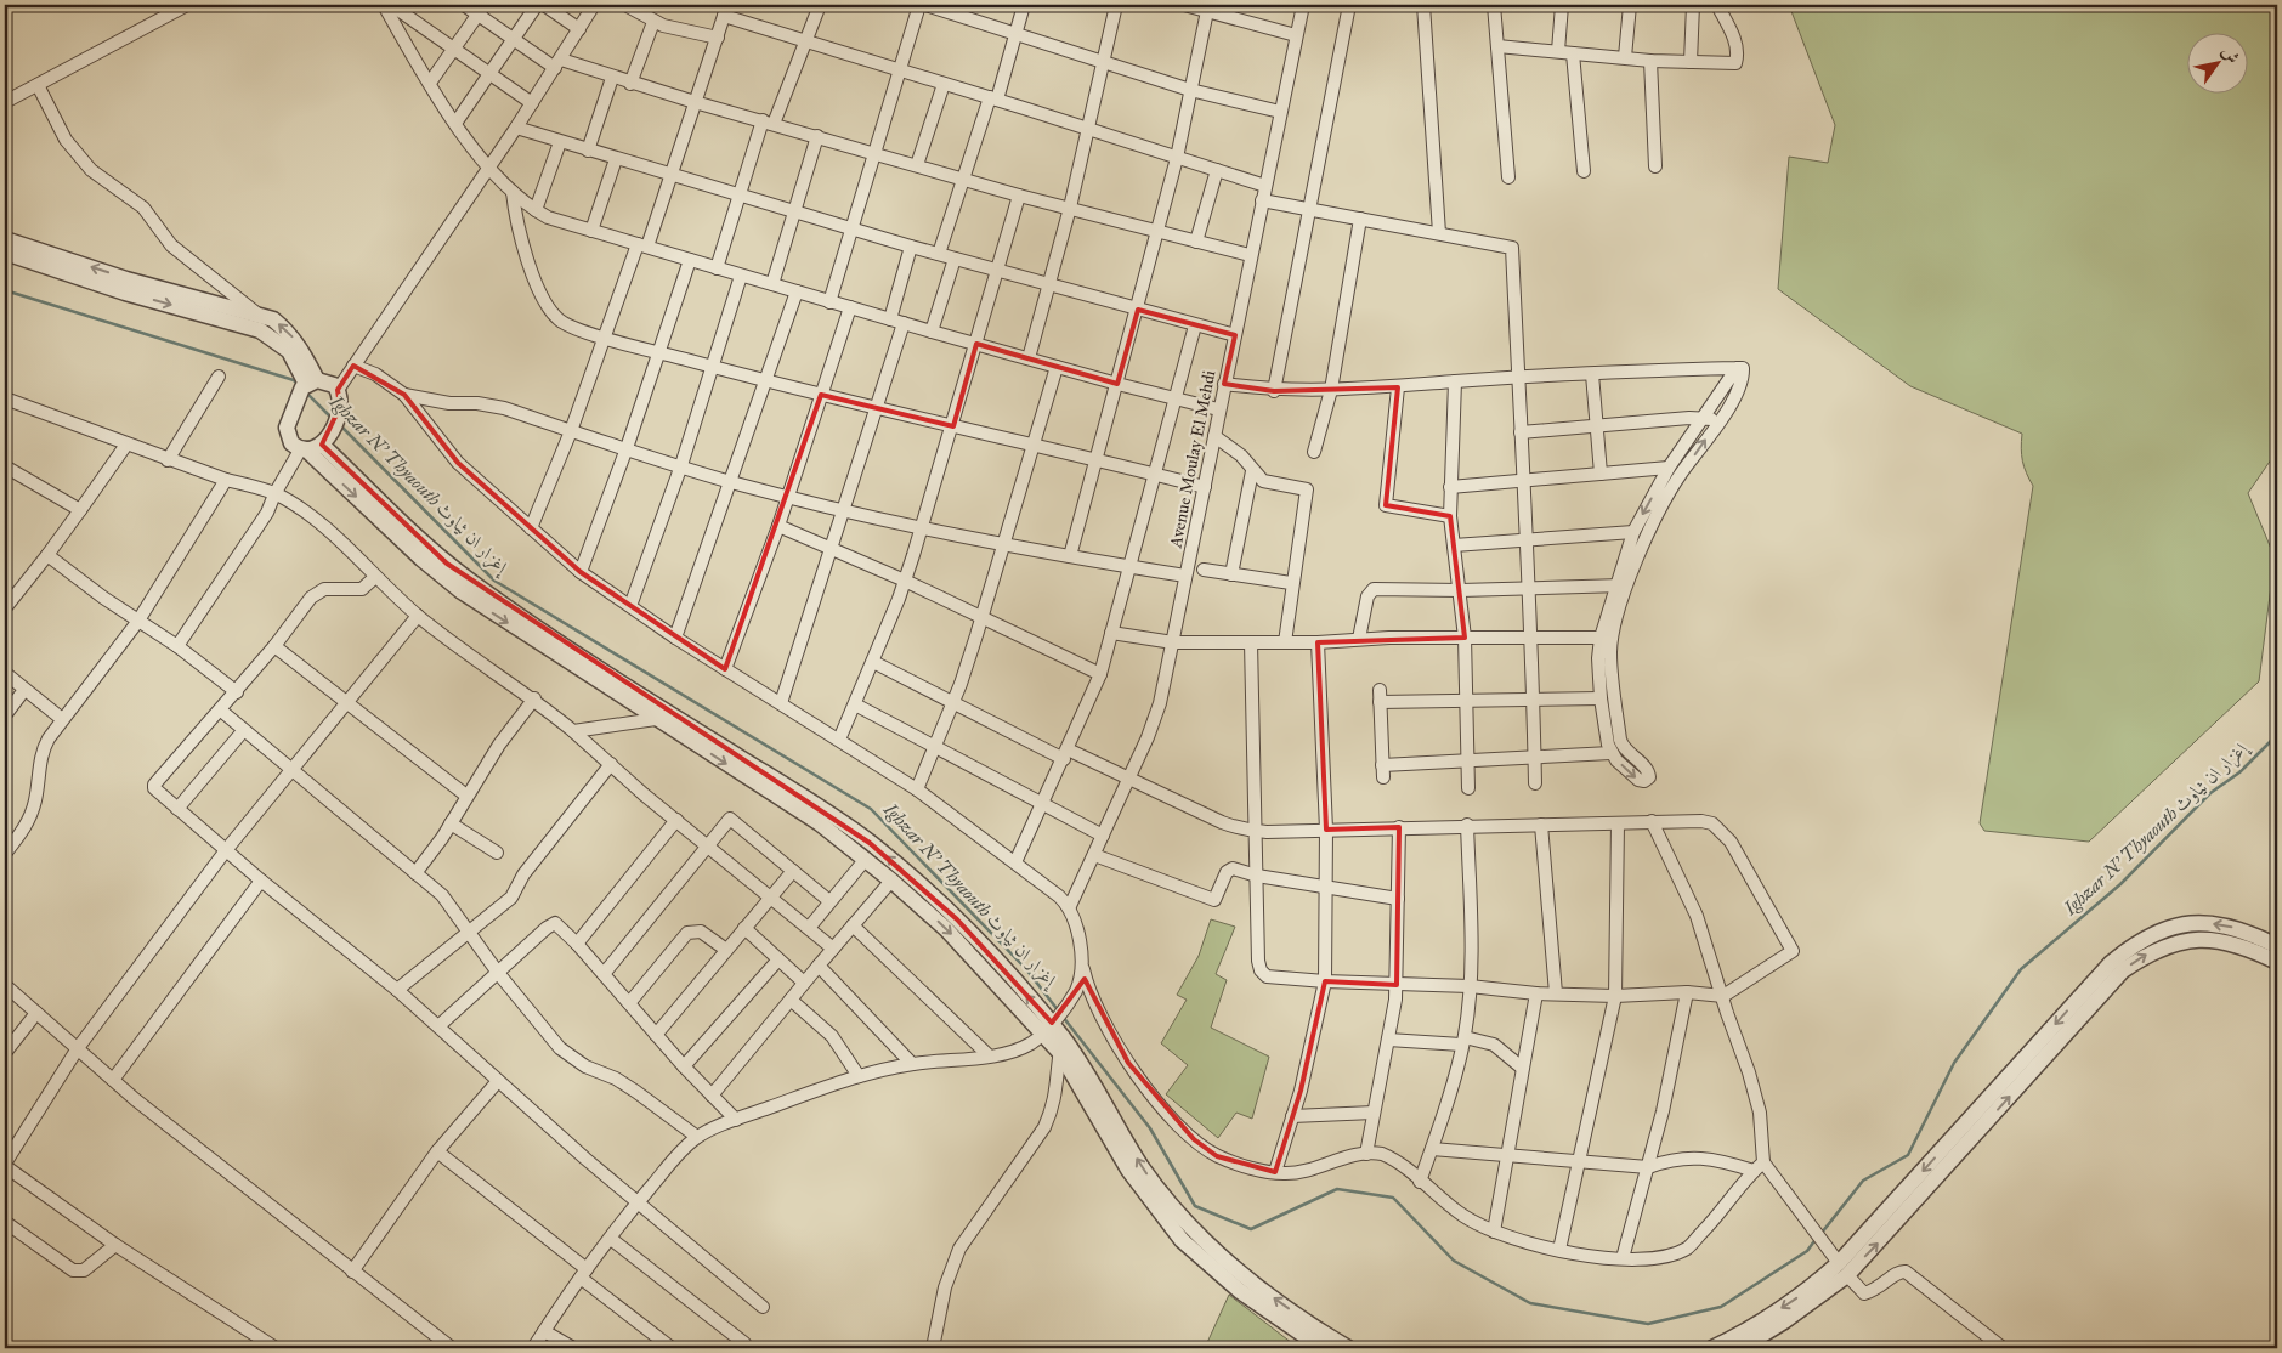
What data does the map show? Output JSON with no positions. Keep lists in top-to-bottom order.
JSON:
{
  "streets": {
    "street": ["Avenue Moulay El Mehdi"]
  },
  "water": ["Ighzar N' Thyaouth إغزار ان ثياوث"],
  "north": "top right"
}
